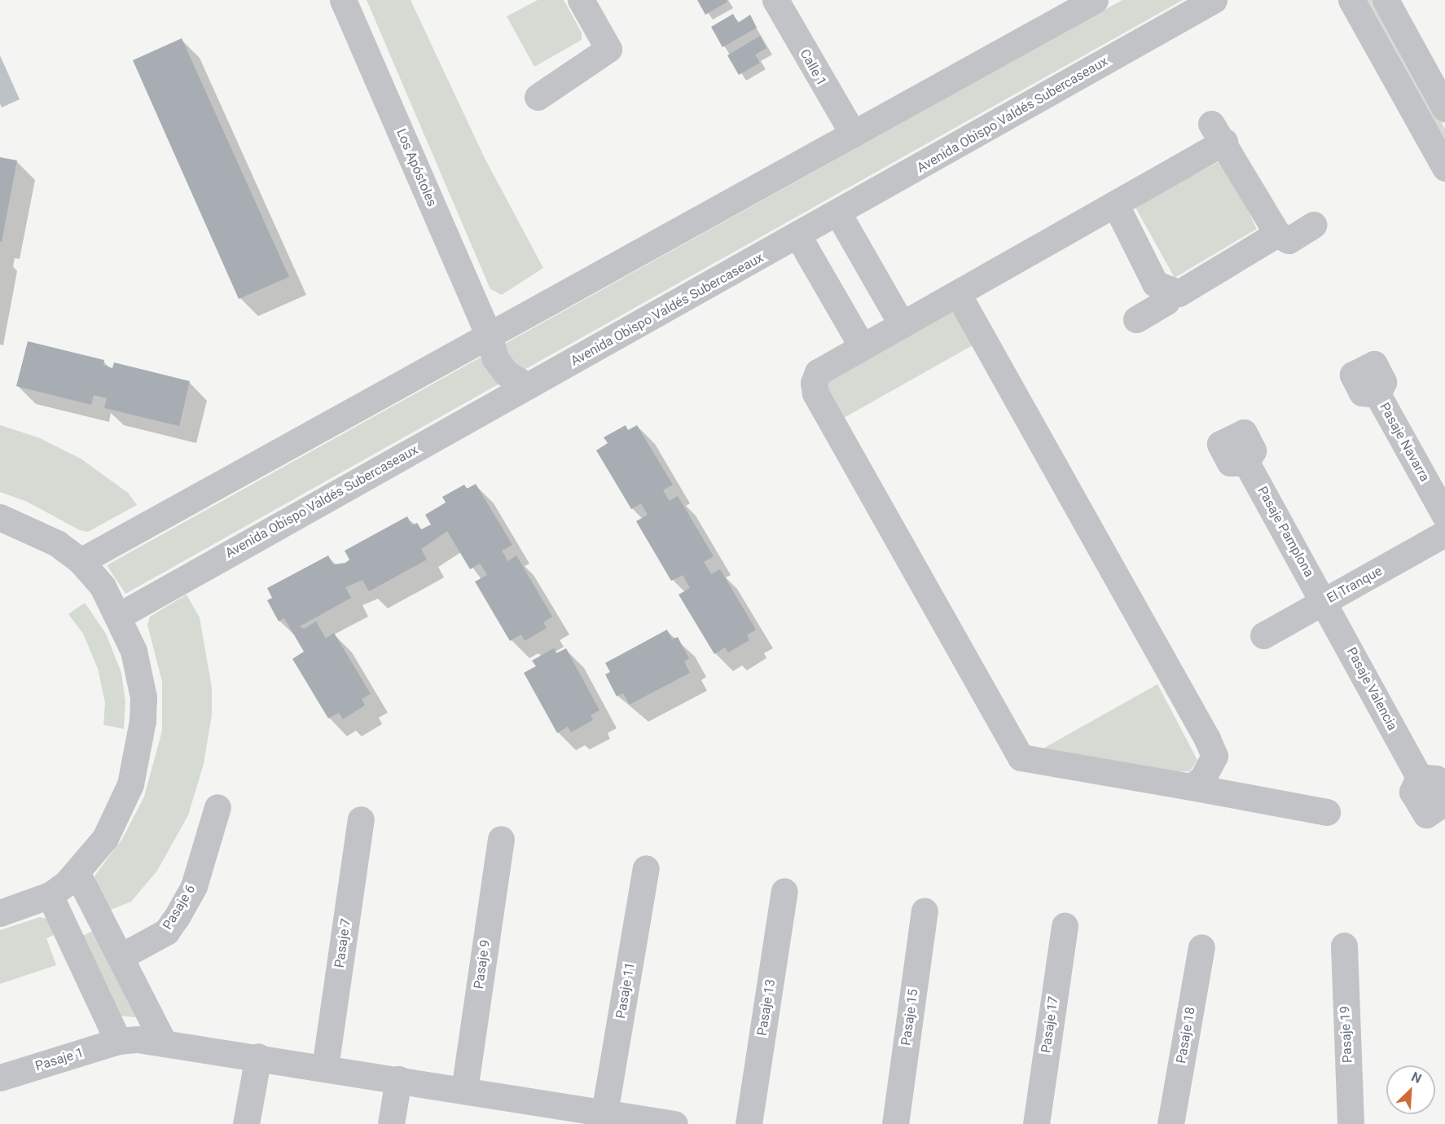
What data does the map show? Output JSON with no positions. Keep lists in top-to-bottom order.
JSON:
{
  "streets": {
    "street": [
      "Calle 1",
      "Avenida Obispo Valdés Subercaseaux",
      "Los Apóstoles",
      "Pasaje Navarra",
      "Pasaje Pamplona",
      "El Tranque",
      "Pasaje Valencia",
      "Pasaje 6",
      "Pasaje 7",
      "Pasaje 9",
      "Pasaje 11",
      "Pasaje 13",
      "Pasaje 15",
      "Pasaje 17",
      "Pasaje 19",
      "Pasaje 18",
      "Pasaje 1"
    ]
  },
  "crossings": [
    ["Avenida Obispo Valdés Subercaseaux", "Los Apóstoles"],
    ["Pasaje Pamplona", "El Tranque"],
    ["Pasaje Pamplona", "Pasaje Valencia"],
    ["El Tranque", "Pasaje Valencia"],
    ["Pasaje 7", "Pasaje 1"],
    ["Pasaje 9", "Pasaje 1"],
    ["Pasaje 11", "Pasaje 1"]
  ],
  "north": "top right"
}
